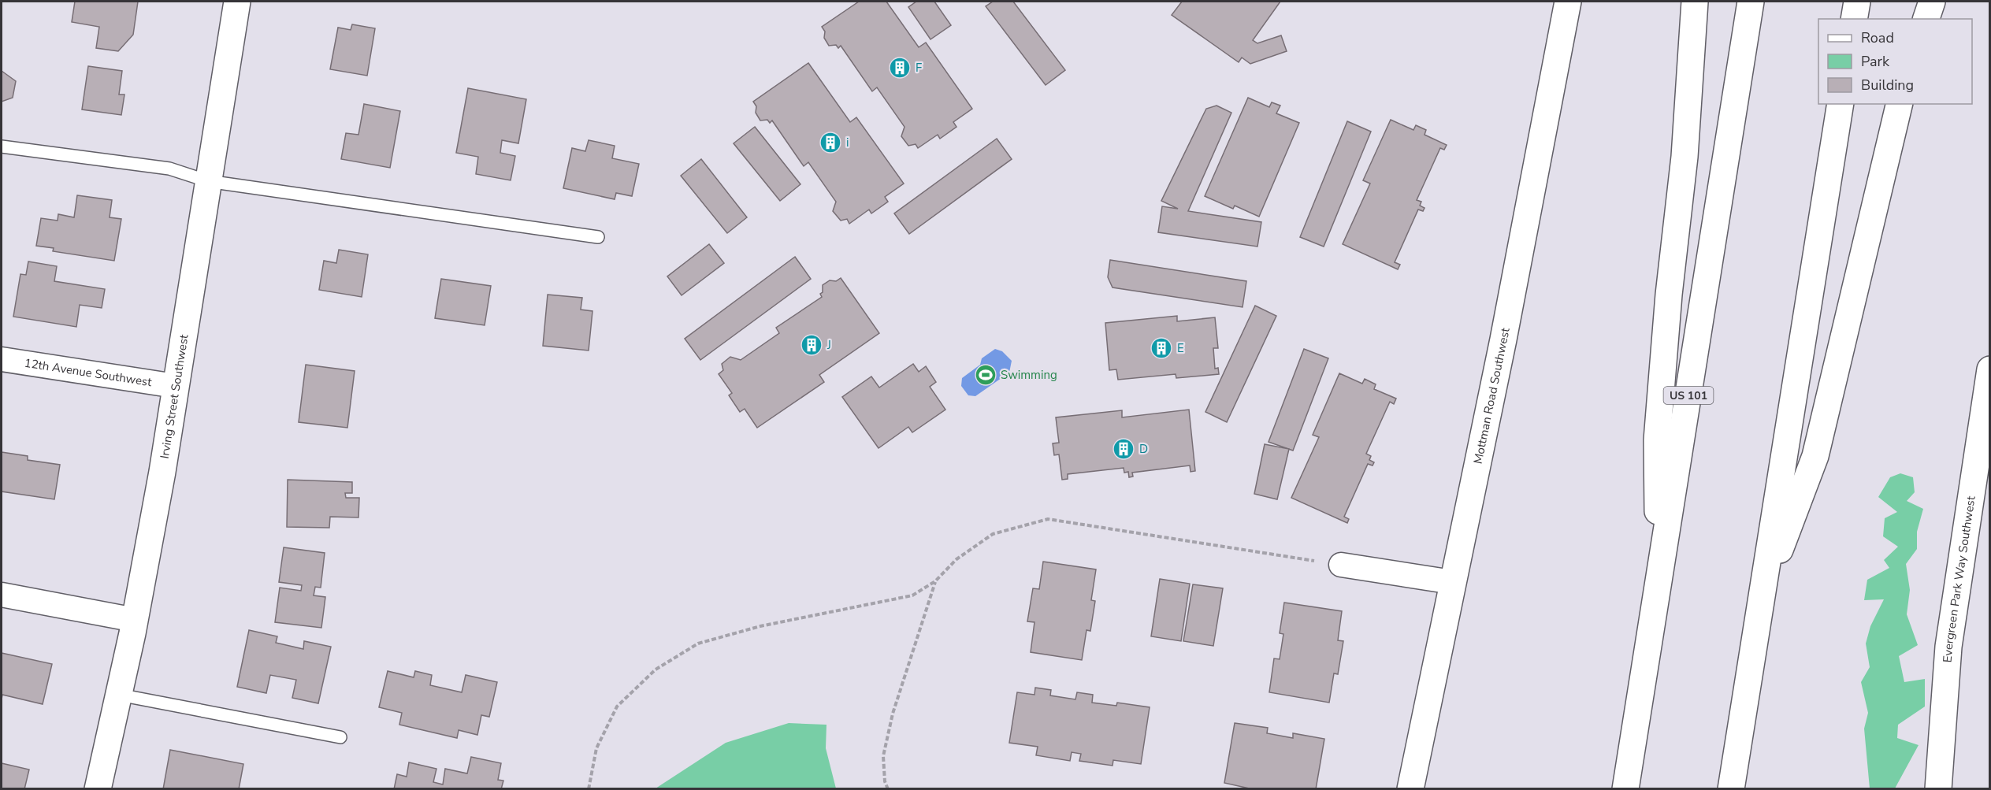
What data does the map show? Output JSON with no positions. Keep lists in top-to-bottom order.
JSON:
{
  "streets": {
    "main road": [
      "Mottman Road Southwest",
      "US 101",
      "Irving Street Southwest",
      "Evergreen Park Way Southwest"
    ],
    "street": ["12th Avenue Southwest"]
  },
  "crossings": [
    ["12th Avenue Southwest", "Irving Street Southwest"]
  ],
  "places": {
    "building": [
      "F",
      "i",
      "J",
      "E",
      "D"
    ],
    "sports": ["Swimming"]
  },
  "legend": ["Road", "Park", "Building"]
}
